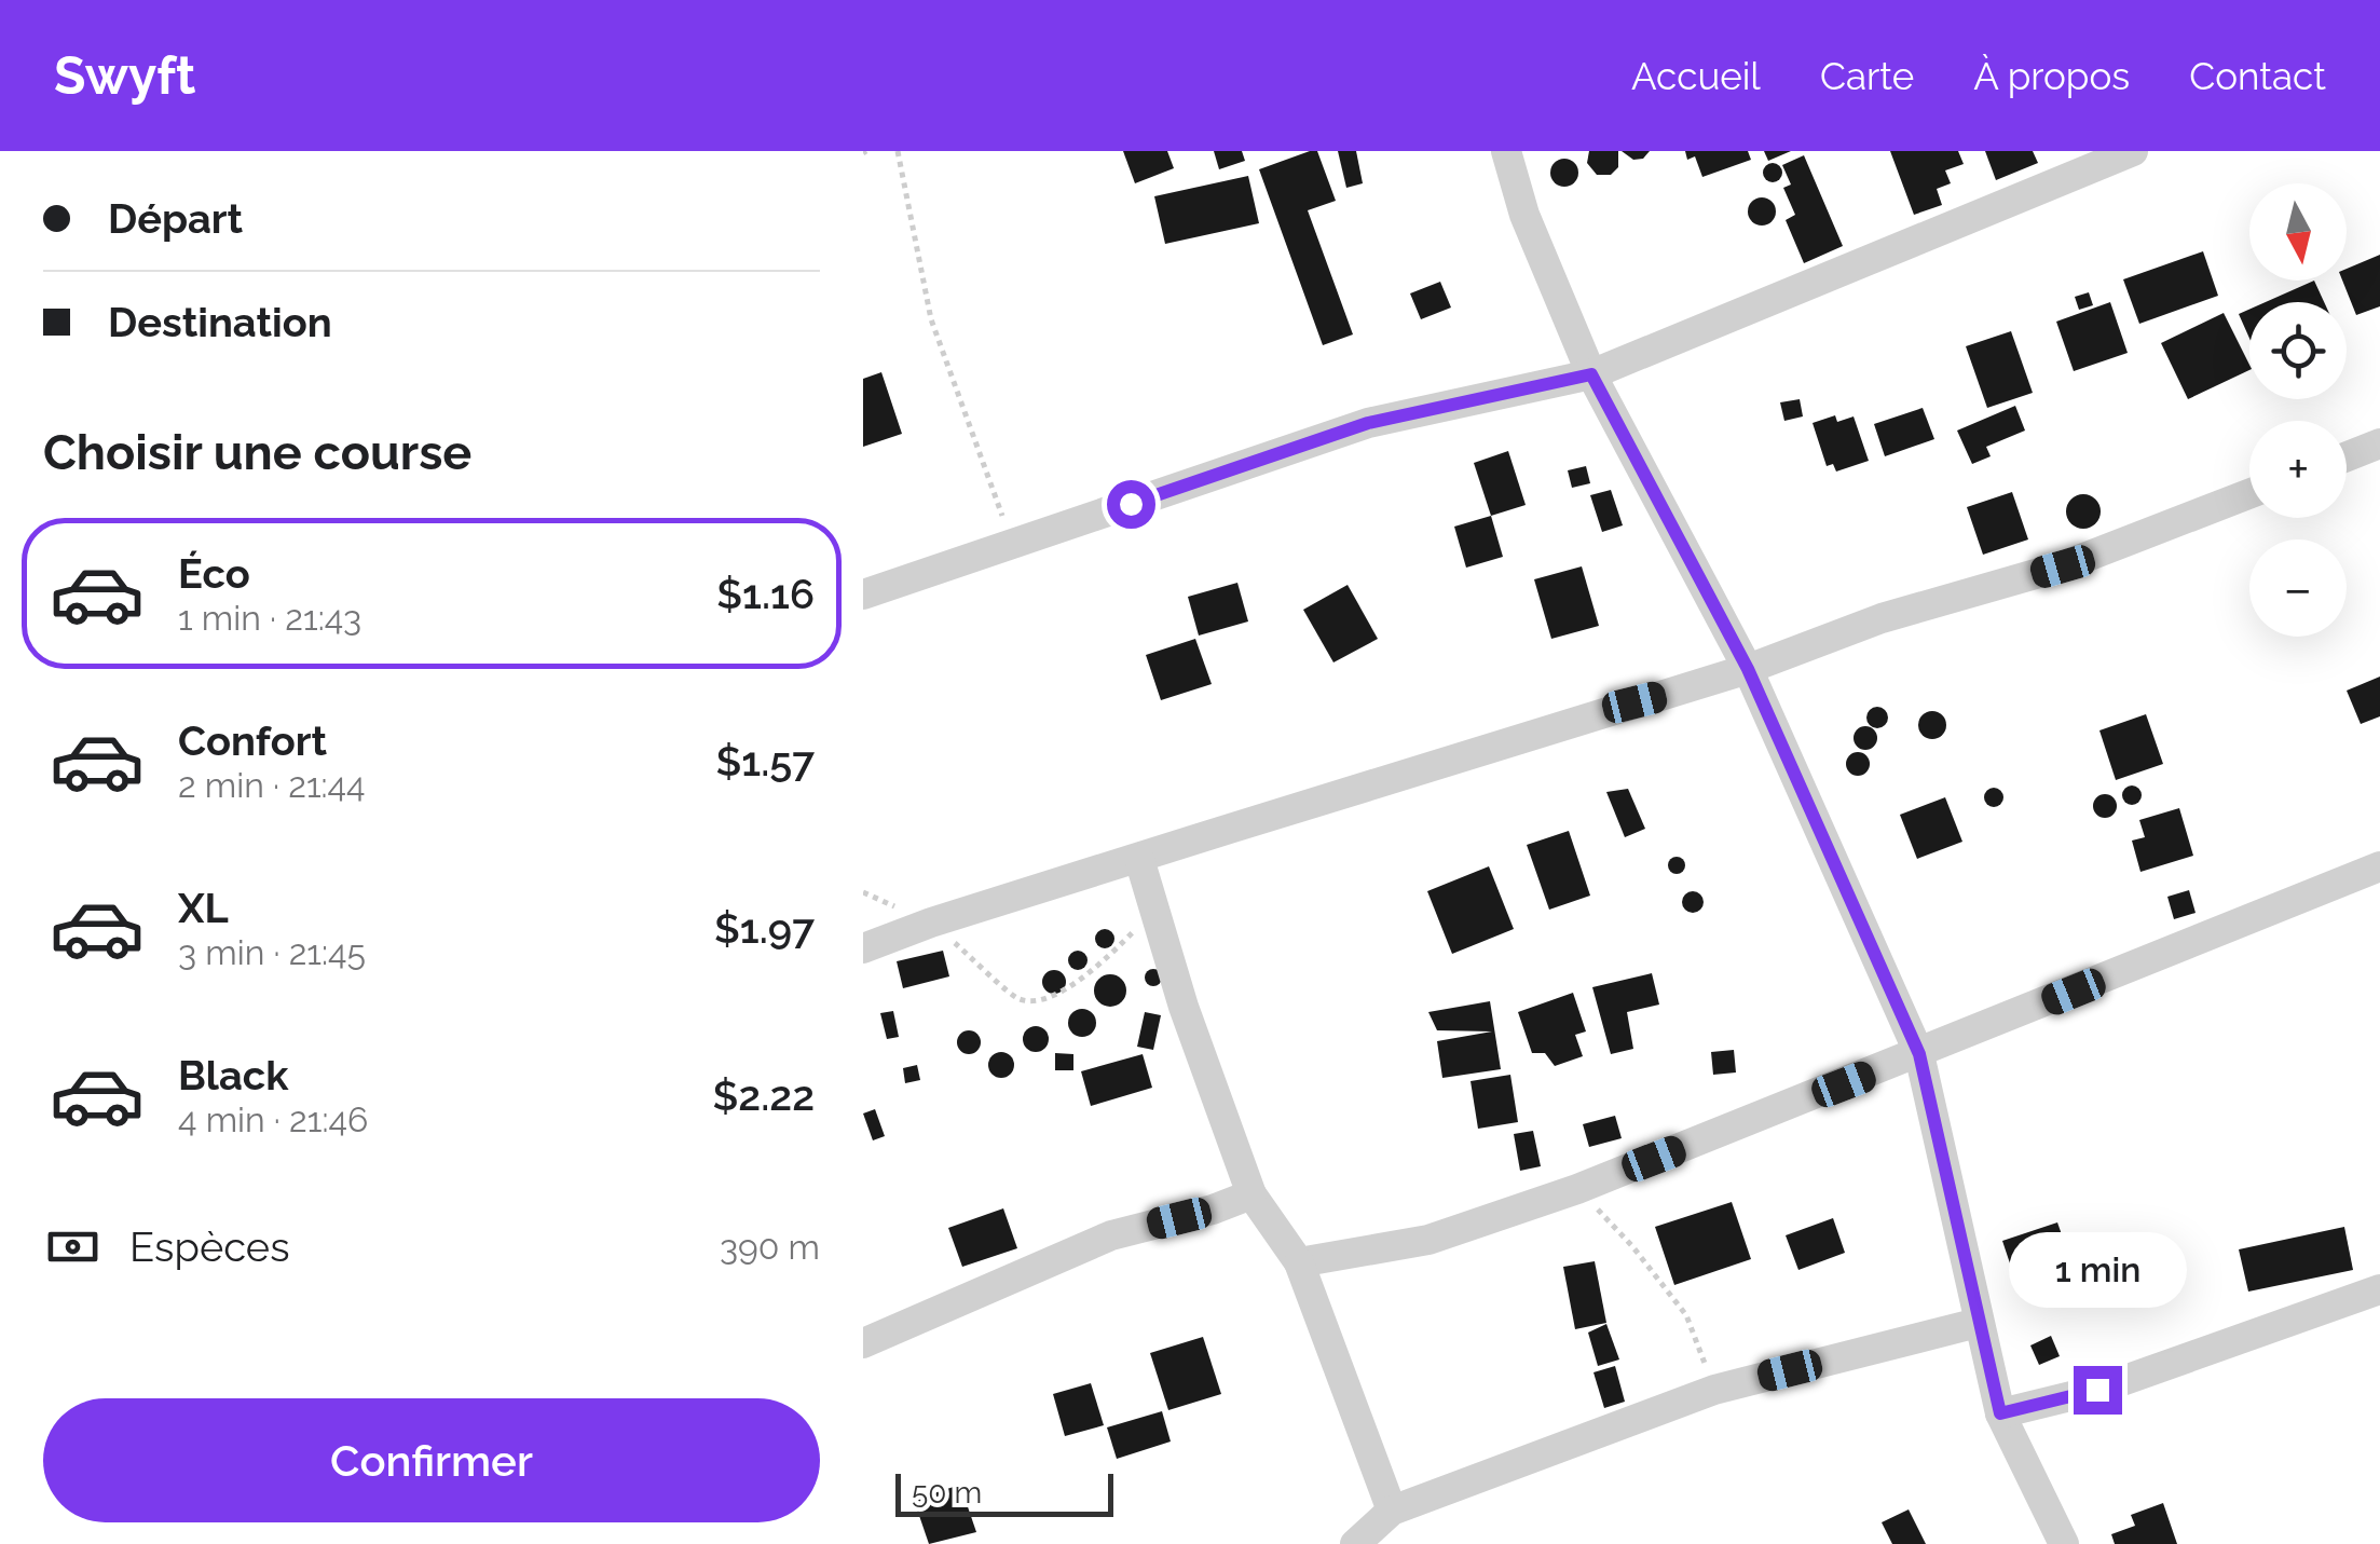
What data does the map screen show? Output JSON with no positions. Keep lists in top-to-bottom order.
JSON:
{
  "scale_bar": "50 m",
  "north": "bottom",
  "page": {
    "header": "Swyft",
    "nav": [
      "Accueil",
      "Carte",
      "À propos",
      "Contact"
    ],
    "banner": ["Départ", "Destination"],
    "map_buttons": ["+", "−"],
    "heading": "Choisir une course",
    "list": [
      {
        "name": "Éco",
        "note": "1 min · 21:43",
        "value": "$1.16"
      },
      {
        "name": "Confort",
        "note": "2 min · 21:44",
        "value": "$1.57"
      },
      {
        "name": "XL",
        "note": "3 min · 21:45",
        "value": "$1.97"
      },
      {
        "name": "Black",
        "note": "4 min · 21:46",
        "value": "$2.22"
      }
    ],
    "pay": ["Espèces", "390 m"],
    "bubble": "1 min",
    "buttons": "Confirmer",
    "scale": "50 m"
  }
}
